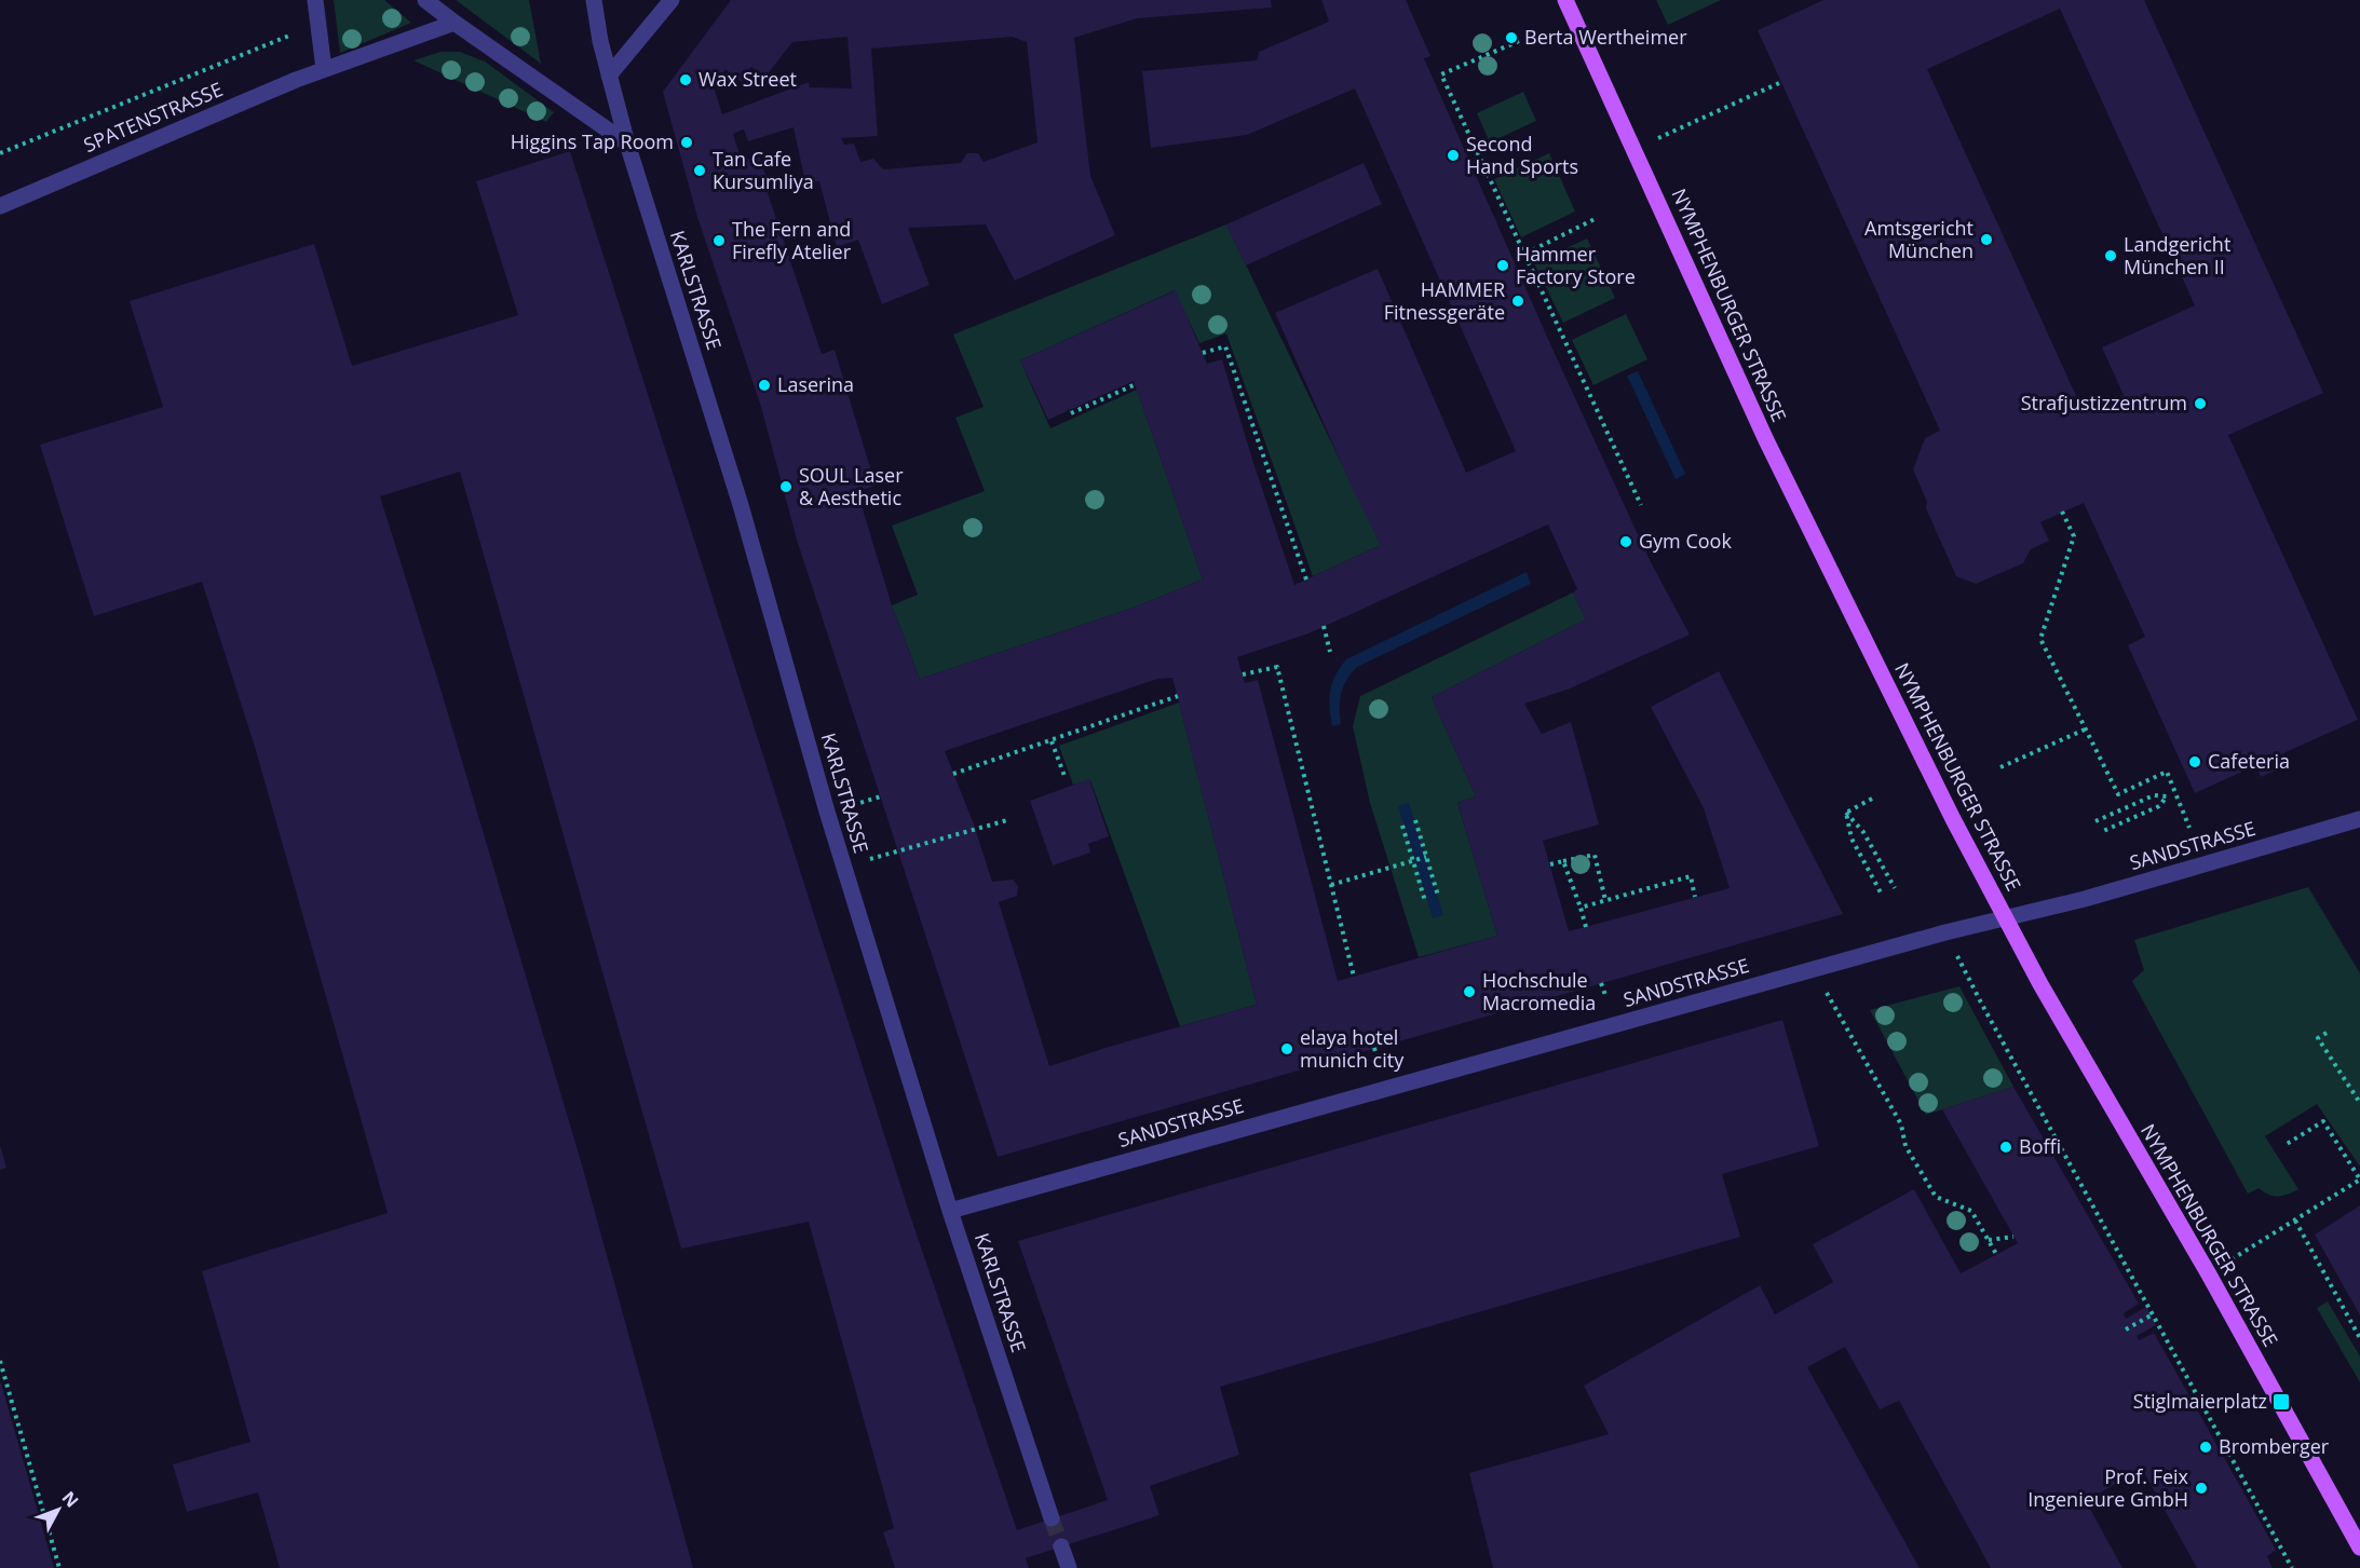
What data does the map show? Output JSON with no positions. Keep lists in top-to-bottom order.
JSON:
{
  "streets": {
    "main road": ["NYMPHENBURGER STRASSE"],
    "street": ["SPATENSTRASSE", "KARLSTRASSE", "SANDSTRASSE"]
  },
  "crossings": [
    ["KARLSTRASSE", "SANDSTRASSE"],
    ["NYMPHENBURGER STRASSE", "SANDSTRASSE"]
  ],
  "places": {
    "other": [
      "Berta Wertheimer",
      "Wax Street",
      "Higgins Tap Room",
      "Second Hand Sports",
      "Tan Cafe Kursumliya",
      "Amtsgericht München",
      "The Fern and Firefly Atelier",
      "Landgericht München II",
      "Hammer Factory Store",
      "HAMMER Fitnessgeräte",
      "Laserina",
      "Strafjustizzentrum",
      "SOUL Laser & Aesthetic",
      "Gym Cook",
      "Cafeteria",
      "Hochschule Macromedia",
      "elaya hotel munich city",
      "Boffi",
      "Bromberger",
      "Prof. Feix Ingenieure GmbH"
    ],
    "transit": ["Stiglmaierplatz"]
  },
  "north": "top right"
}
